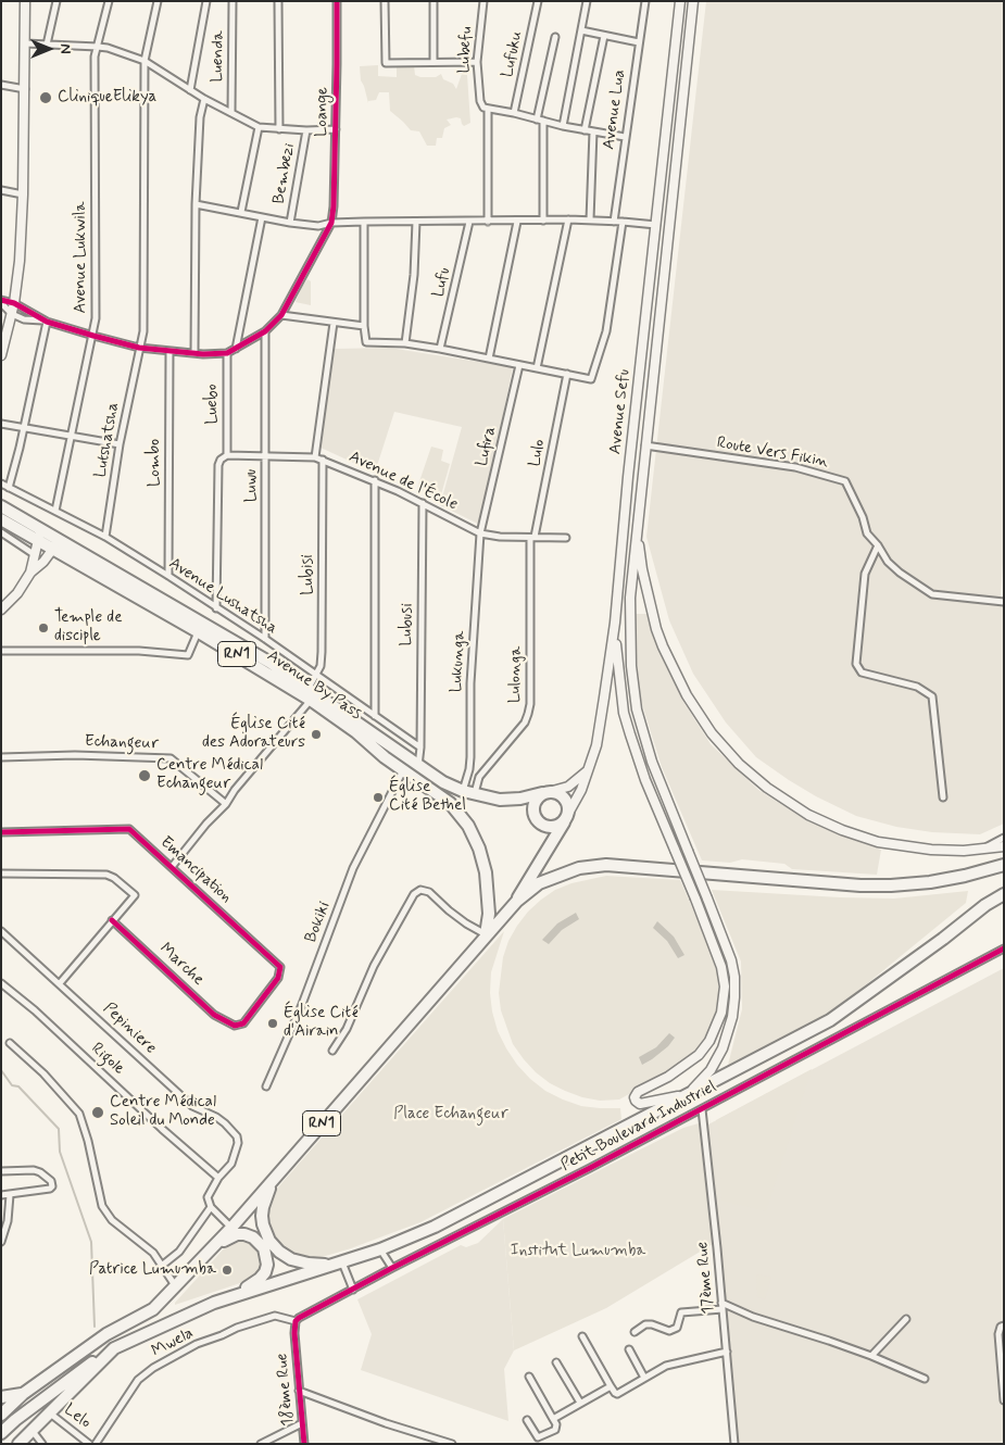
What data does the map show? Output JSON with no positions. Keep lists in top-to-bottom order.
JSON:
{
  "streets": {
    "highway": ["RN1", "Avenue By Pass"],
    "main road": ["Avenue Sefu"],
    "street": [
      "Lubefu",
      "Lufuku",
      "Luenda",
      "Avenue Lua",
      "Loange",
      "Bembezi",
      "Avenue Lukwila",
      "Lufu",
      "Luebo",
      "Lutshatsha",
      "Lufira",
      "Lulo",
      "Route Vers Fikin",
      "Lombo",
      "Avenue de l'École",
      "Luwu",
      "Lubisi",
      "Avenue Lushatsha",
      "Lubusi",
      "Lukunga",
      "Lulonga",
      "Echangeur",
      "Emancipation",
      "Bokiki",
      "Marche",
      "Pepiniere",
      "Rigole",
      "Petit Boulevard Industriel",
      "17ème Rue",
      "Mwela",
      "18ème Rue",
      "Lelo"
    ]
  },
  "crossings": [
    ["Avenue Lukwila", "Avenue Lushatsha"],
    ["Luebo", "Avenue de l'École"],
    ["Avenue Sefu", "Route Vers Fikin"],
    ["Avenue Sefu", "RN1"],
    ["Lutshatsha", "Avenue Lushatsha"],
    ["Lufira", "Avenue de l'École"],
    ["Lufira", "Lukunga"],
    ["Lulo", "Avenue de l'École"],
    ["Lulo", "Lulonga"],
    ["Lombo", "Avenue Lushatsha"],
    ["Avenue de l'École", "Luwu"],
    ["Avenue de l'École", "Lubisi"],
    ["Avenue de l'École", "Lubusi"],
    ["Avenue de l'École", "Lukunga"],
    ["Avenue de l'École", "Lulonga"],
    ["Luwu", "Avenue Lushatsha"],
    ["Lubisi", "Avenue Lushatsha"],
    ["Lubisi", "Avenue By Pass"],
    ["Avenue Lushatsha", "Lubusi"],
    ["Lubusi", "Avenue By Pass"],
    ["RN1", "Lukunga"],
    ["RN1", "Lulonga"],
    ["RN1", "Avenue By Pass"],
    ["Lukunga", "Avenue By Pass"],
    ["Avenue By Pass", "Bokiki"],
    ["Emancipation", "Marche"],
    ["Pepiniere", "Rigole"],
    ["Petit Boulevard Industriel", "17ème Rue"],
    ["Petit Boulevard Industriel", "Mwela"],
    ["Petit Boulevard Industriel", "18ème Rue"],
    ["Mwela", "18ème Rue"]
  ],
  "parks": ["Place Echangeur", "Institut Lumumba"],
  "places": [
    "CliniqueElikya",
    "Temple de disciple",
    "Église Cité des Adorateurs",
    "Centre Médical Echangeur",
    "Église Cité Bethel",
    "Église Cité d'Airain",
    "Centre Médical Soleil du Monde",
    "Patrice Lumumba"
  ],
  "north": "right"
}
